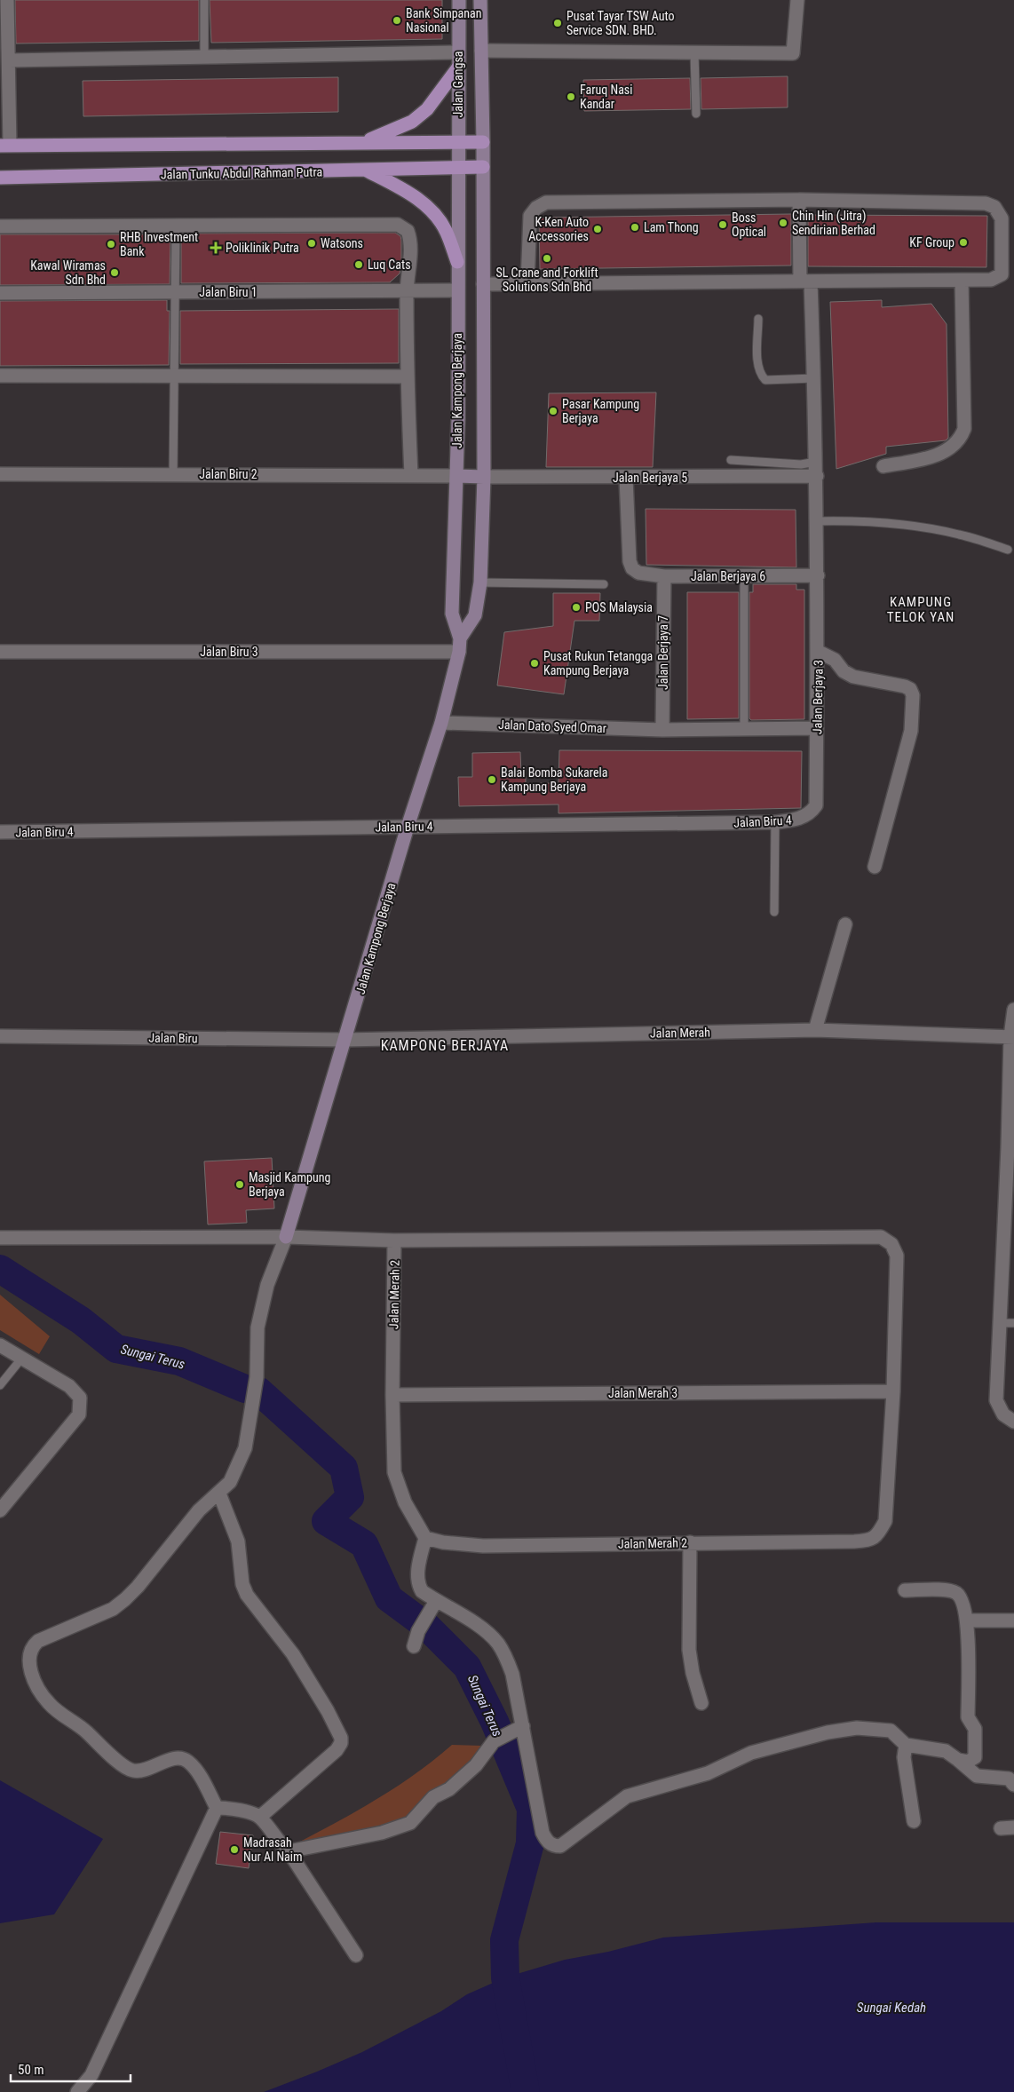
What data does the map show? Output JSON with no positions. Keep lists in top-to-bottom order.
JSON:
{
  "streets": {
    "main road": ["Jalan Tunku Abdul Rahman Putra"],
    "street": [
      "Jalan Gangsa",
      "Jalan Biru 1",
      "Jalan Kampong Berjaya",
      "Jalan Biru 2",
      "Jalan Berjaya 5",
      "Jalan Berjaya 6",
      "Jalan Biru 3",
      "Jalan Berjaya 7",
      "Jalan Berjaya 3",
      "Jalan Dato Syed Omar",
      "Jalan Biru 4",
      "Jalan Merah",
      "Jalan Biru",
      "Jalan Merah 2",
      "Jalan Merah 3"
    ]
  },
  "crossings": [
    ["Jalan Gangsa", "Jalan Tunku Abdul Rahman Putra"],
    ["Jalan Gangsa", "Jalan Kampong Berjaya"],
    ["Jalan Tunku Abdul Rahman Putra", "Jalan Kampong Berjaya"],
    ["Jalan Biru 1", "Jalan Kampong Berjaya"],
    ["Jalan Kampong Berjaya", "Jalan Biru 2"],
    ["Jalan Kampong Berjaya", "Jalan Berjaya 5"],
    ["Jalan Kampong Berjaya", "Jalan Biru 3"],
    ["Jalan Kampong Berjaya", "Jalan Dato Syed Omar"],
    ["Jalan Kampong Berjaya", "Jalan Biru 4"],
    ["Jalan Kampong Berjaya", "Jalan Merah"],
    ["Jalan Kampong Berjaya", "Jalan Biru"],
    ["Jalan Berjaya 5", "Jalan Berjaya 6"],
    ["Jalan Berjaya 5", "Jalan Berjaya 3"],
    ["Jalan Berjaya 6", "Jalan Berjaya 7"],
    ["Jalan Berjaya 6", "Jalan Berjaya 3"],
    ["Jalan Berjaya 7", "Jalan Dato Syed Omar"],
    ["Jalan Berjaya 3", "Jalan Dato Syed Omar"],
    ["Jalan Berjaya 3", "Jalan Biru 4"],
    ["Jalan Merah", "Jalan Biru"],
    ["Jalan Merah 2", "Jalan Merah 3"]
  ],
  "districts": ["KAMPUNG TELOK YAN", "KAMPONG BERJAYA"],
  "water": ["Sungai Terus", "Sungai Kedah"],
  "places": {
    "other": [
      "Bank Simpanan Nasional",
      "Pusat Tayar TSW Auto Service SDN. BHD.",
      "Faruq Nasi Kandar",
      "Chin Hin (Jitra) Sendirian Berhad",
      "Boss Optical",
      "Lam Thong",
      "K-Ken Auto Accessories",
      "KF Group",
      "Watsons",
      "RHB Investment Bank",
      "SL Crane and Forklift Solutions Sdn Bhd",
      "Luq Cats",
      "Kawal Wiramas Sdn Bhd",
      "Pasar Kampung Berjaya",
      "POS Malaysia",
      "Pusat Rukun Tetangga Kampung Berjaya",
      "Balai Bomba Sukarela Kampung Berjaya",
      "Masjid Kampung Berjaya",
      "Madrasah Nur Al Naim"
    ],
    "health": ["Poliklinik Putra"]
  },
  "scale_bar": "50 m"
}
